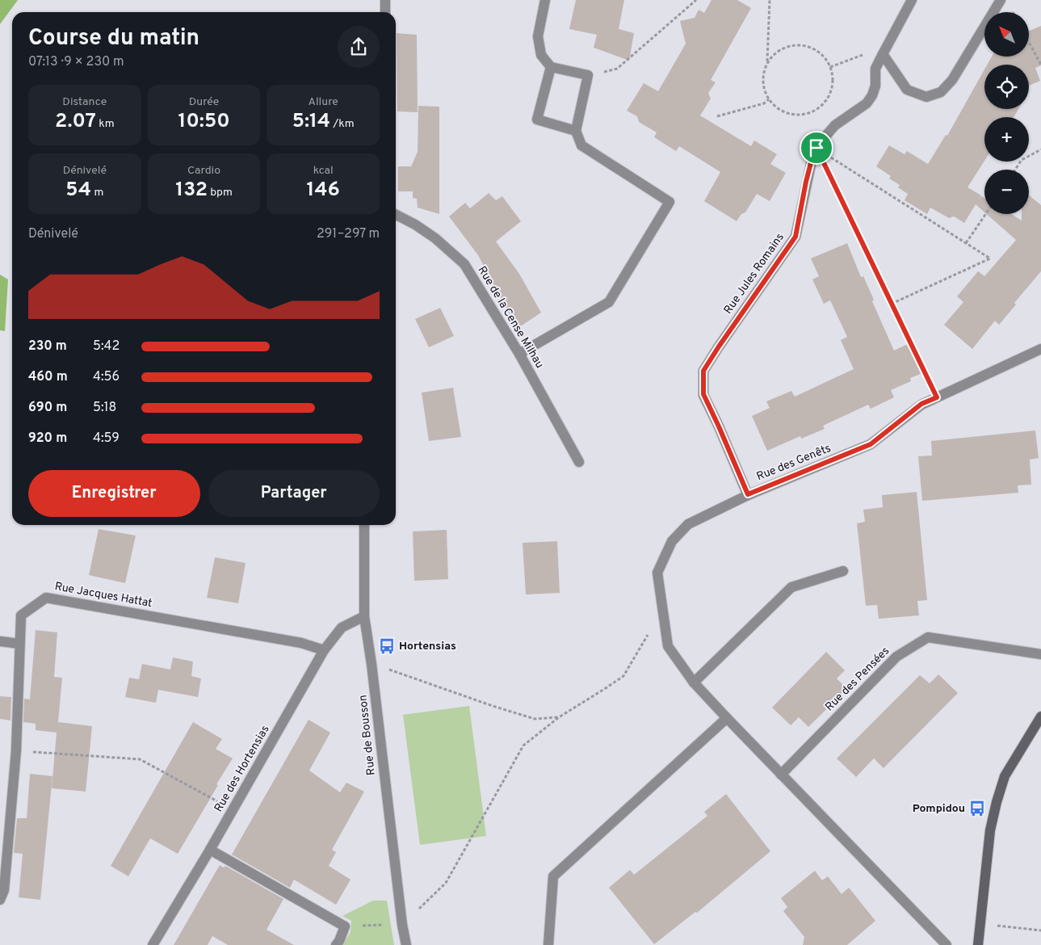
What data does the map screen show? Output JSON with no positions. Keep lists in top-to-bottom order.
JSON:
{
  "streets": {
    "street": [
      "Rue Jules Romains",
      "Rue de la Cense Milhau",
      "Rue des Genêts",
      "Rue Jacques Hattat",
      "Rue des Pensées",
      "Rue de Bousson",
      "Rue des Hortensias"
    ]
  },
  "crossings": [
    ["Rue Jules Romains", "Rue des Genêts"],
    ["Rue des Genêts", "Rue des Pensées"],
    ["Rue Jacques Hattat", "Rue des Hortensias"],
    ["Rue de Bousson", "Rue des Hortensias"]
  ],
  "places": {
    "bus stop": ["Hortensias", "Pompidou"]
  },
  "north": "top left",
  "page": {
    "map_buttons": ["+", "−"],
    "heading": ["Course du matin", "07:13 · 9 × 230 m"],
    "stats": [
      ["Distance", "2.07 km"],
      ["Durée", "10:50"],
      ["Allure", "5:14 /km"],
      ["Dénivelé", "54 m"],
      ["Cardio", "132 bpm"],
      ["kcal", "146"]
    ],
    "chart": ["Dénivelé", "291–297 m"],
    "list": [
      {
        "name": "230 m",
        "note": "5:42"
      },
      {
        "name": "460 m",
        "note": "4:56"
      },
      {
        "name": "690 m",
        "note": "5:18"
      },
      {
        "name": "920 m",
        "note": "4:59"
      }
    ],
    "buttons": ["Enregistrer", "Partager"]
  }
}
